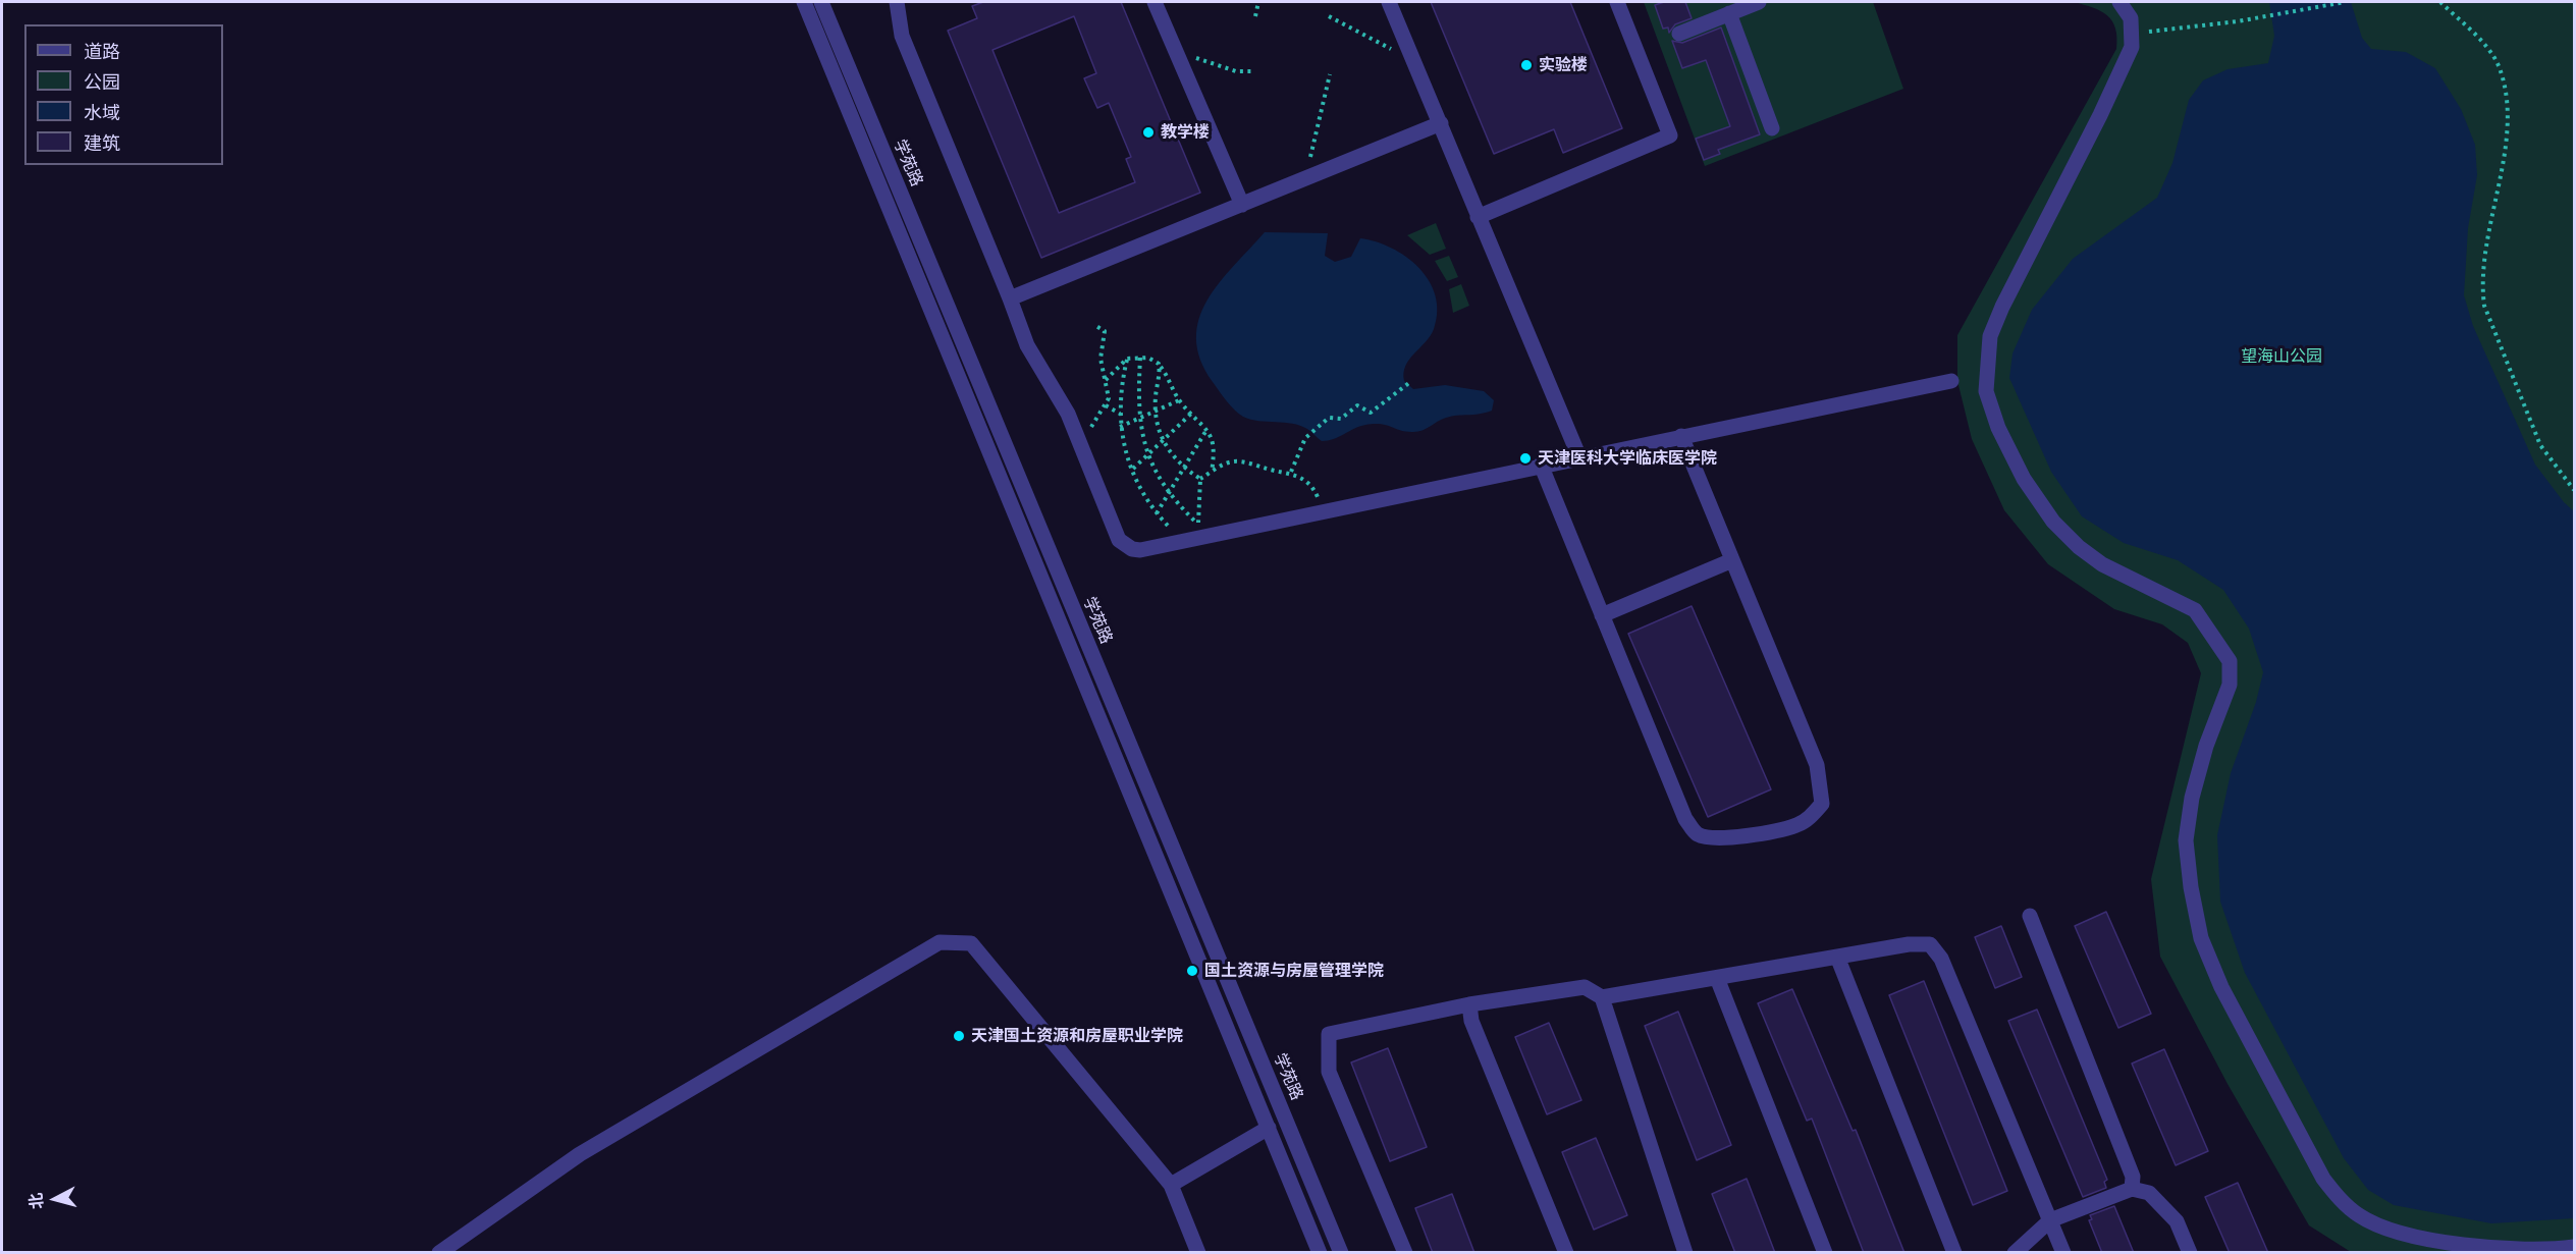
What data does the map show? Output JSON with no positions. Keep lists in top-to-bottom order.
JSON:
{
  "streets": {
    "street": ["学苑路"]
  },
  "parks": ["望海山公园"],
  "places": [
    "实验楼",
    "教学楼",
    "天津医科大学临床医学院",
    "国土资源与房屋管理学院",
    "天津国土资源和房屋职业学院"
  ],
  "legend": [
    "道路",
    "公园",
    "水域",
    "建筑"
  ],
  "north": "left"
}
